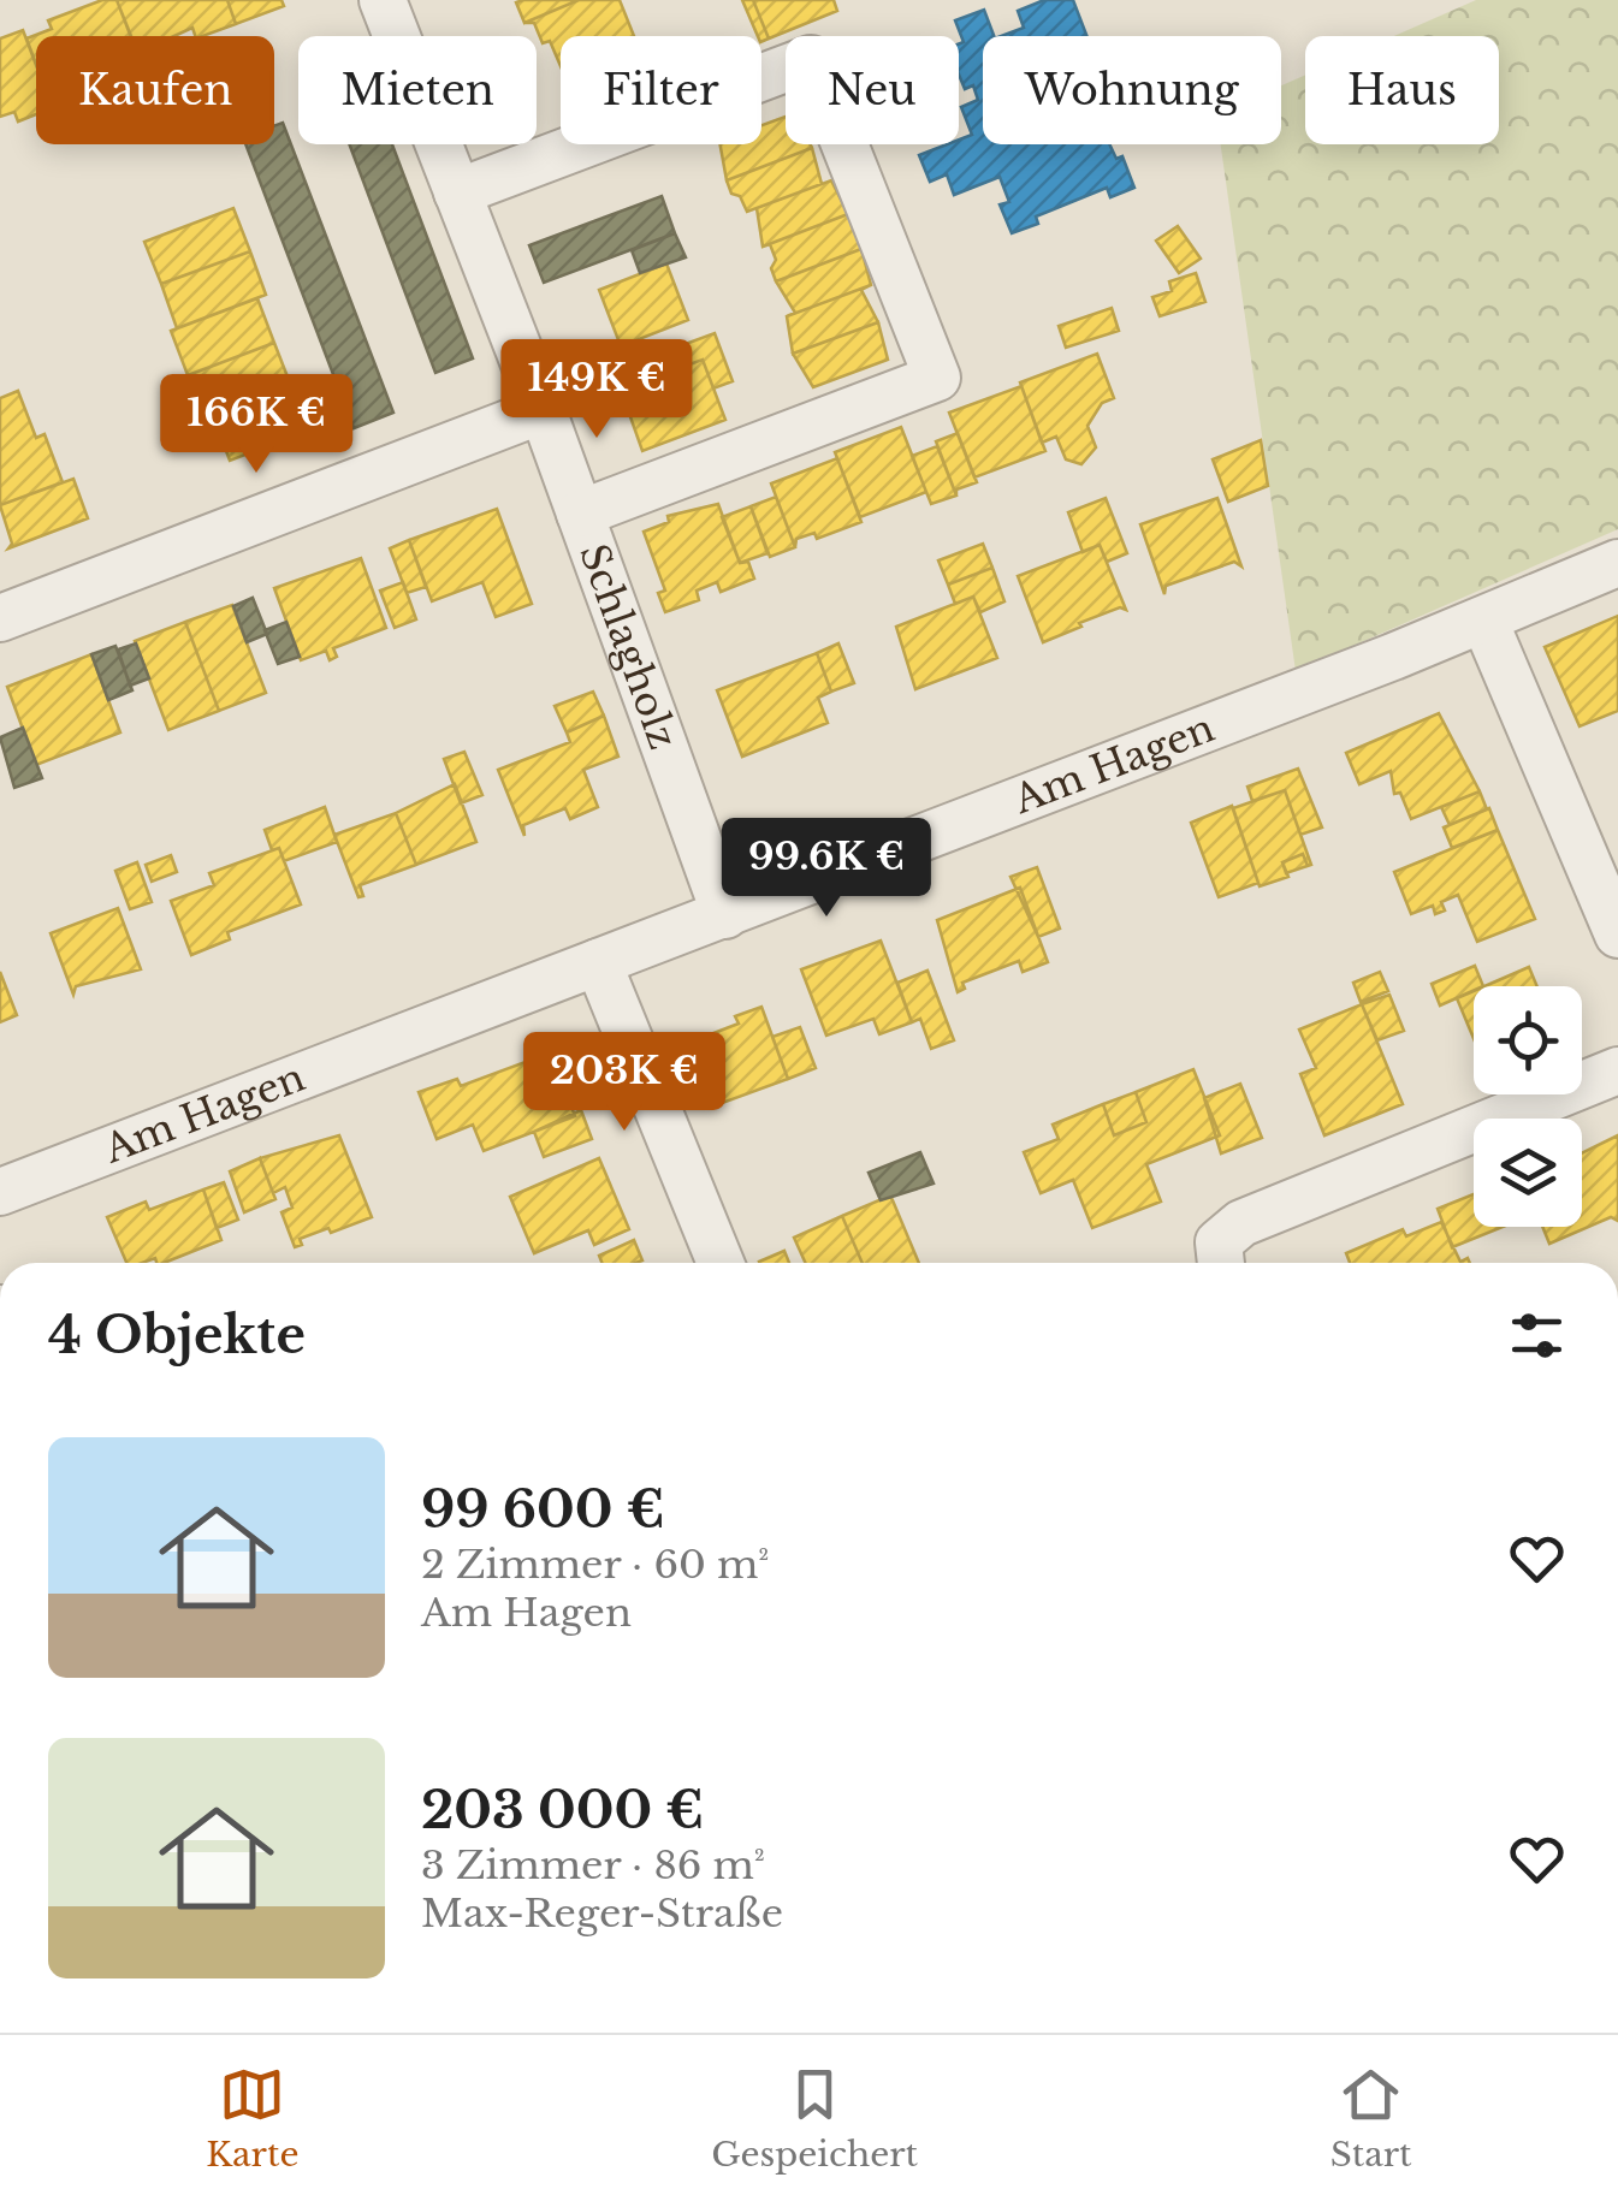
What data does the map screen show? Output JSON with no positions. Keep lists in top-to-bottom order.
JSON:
{
  "streets": {
    "street": ["Schlagholz", "Am Hagen"]
  },
  "crossings": [
    ["Schlagholz", "Am Hagen"]
  ],
  "page": {
    "chip": [
      "Kaufen",
      "Mieten",
      "Filter",
      "Neu",
      "Wohnung",
      "Haus"
    ],
    "price": [
      "149K €",
      "166K €",
      "99.6K €",
      "203K €"
    ],
    "heading": "4 Objekte",
    "list": [
      {
        "name": "99 600 €",
        "note": "2 Zimmer · 60 m² · Am Hagen"
      },
      {
        "name": "203 000 €",
        "note": "3 Zimmer · 86 m² · Max-Reger-Straße"
      }
    ],
    "tabs": ["Karte", "Gespeichert", "Start"]
  }
}
